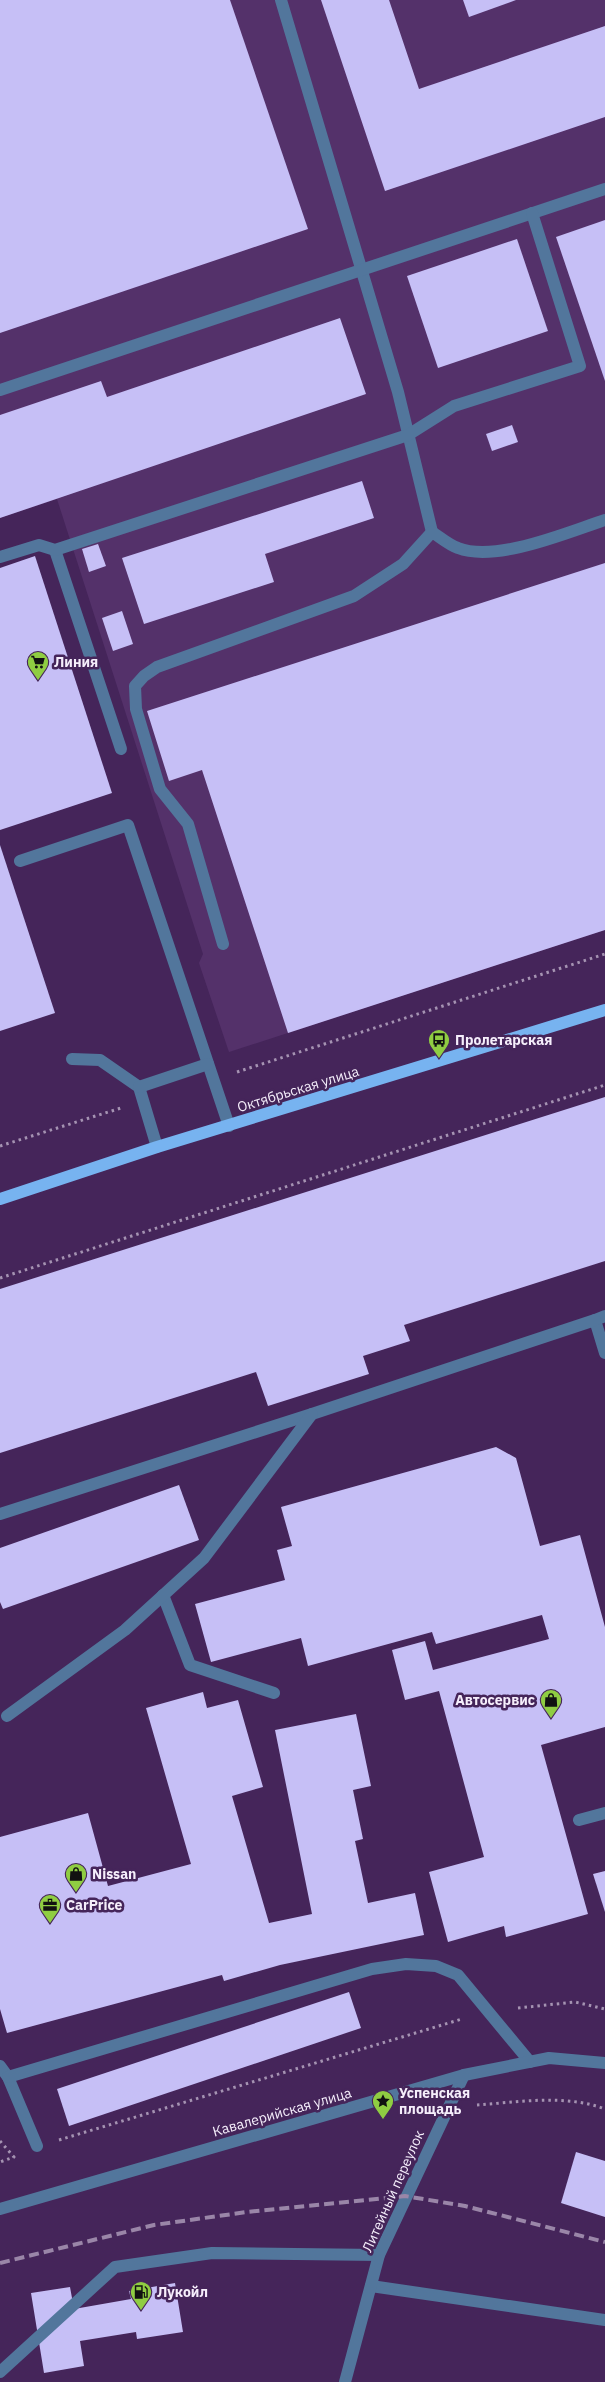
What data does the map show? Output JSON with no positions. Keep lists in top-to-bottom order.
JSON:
{
  "streets": {
    "main road": ["Октябрьская улица"],
    "street": ["Кавалерийская улица", "Литейный переулок"]
  },
  "crossings": [
    ["Кавалерийская улица", "Литейный переулок"]
  ],
  "places": {
    "supermarket": ["Линия"],
    "bus stop": ["Пролетарская"],
    "shop": ["Автосервис", "Nissan"],
    "office": ["CarPrice"],
    "place": ["Успенская площадь"],
    "fuel station": ["Лукойл"]
  }
}
